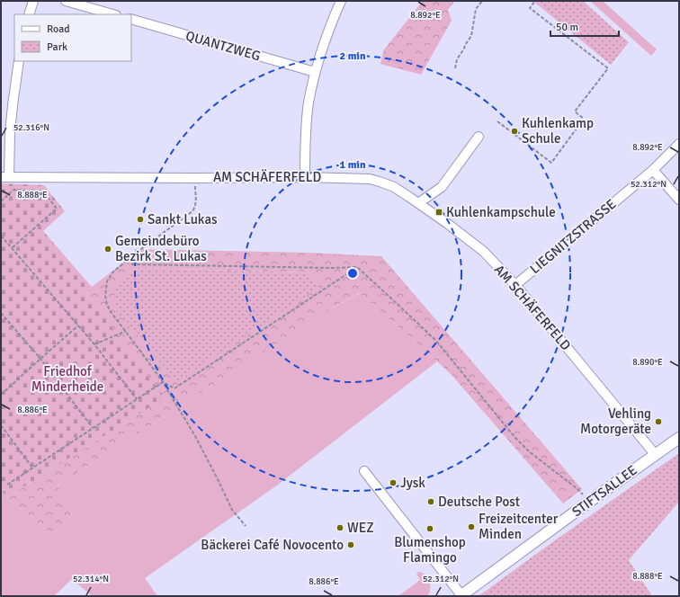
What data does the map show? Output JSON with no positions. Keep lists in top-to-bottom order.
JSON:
{
  "streets": {
    "main road": ["STIFTSALLEE"],
    "street": ["QUANTZWEG", "AM SCHÄFERFELD", "LIEGNITZSTRASSE"]
  },
  "crossings": [
    ["AM SCHÄFERFELD", "LIEGNITZSTRASSE"],
    ["AM SCHÄFERFELD", "STIFTSALLEE"]
  ],
  "parks": ["Friedhof Minderheide"],
  "places": {
    "other": [
      "Kuhlenkamp Schule",
      "Sankt Lukas",
      "Gemeindebüro Bezirk St. Lukas",
      "Vehling Motorgeräte",
      "Jysk",
      "Deutsche Post",
      "Freizeitcenter Minden",
      "WEZ",
      "Blumenshop Flamingo",
      "Bäckerei Café Novocento"
    ],
    "transit": ["Kuhlenkampschule"]
  },
  "legend": ["Road", "Park"],
  "scale_bar": "50 m",
  "coordinates": [
    "8.892°E",
    "52.316°N",
    "52.312°N",
    "8.888°E",
    "8.890°E",
    "8.886°E",
    "52.314°N"
  ],
  "rings": ["2 min", "1 min"]
}
